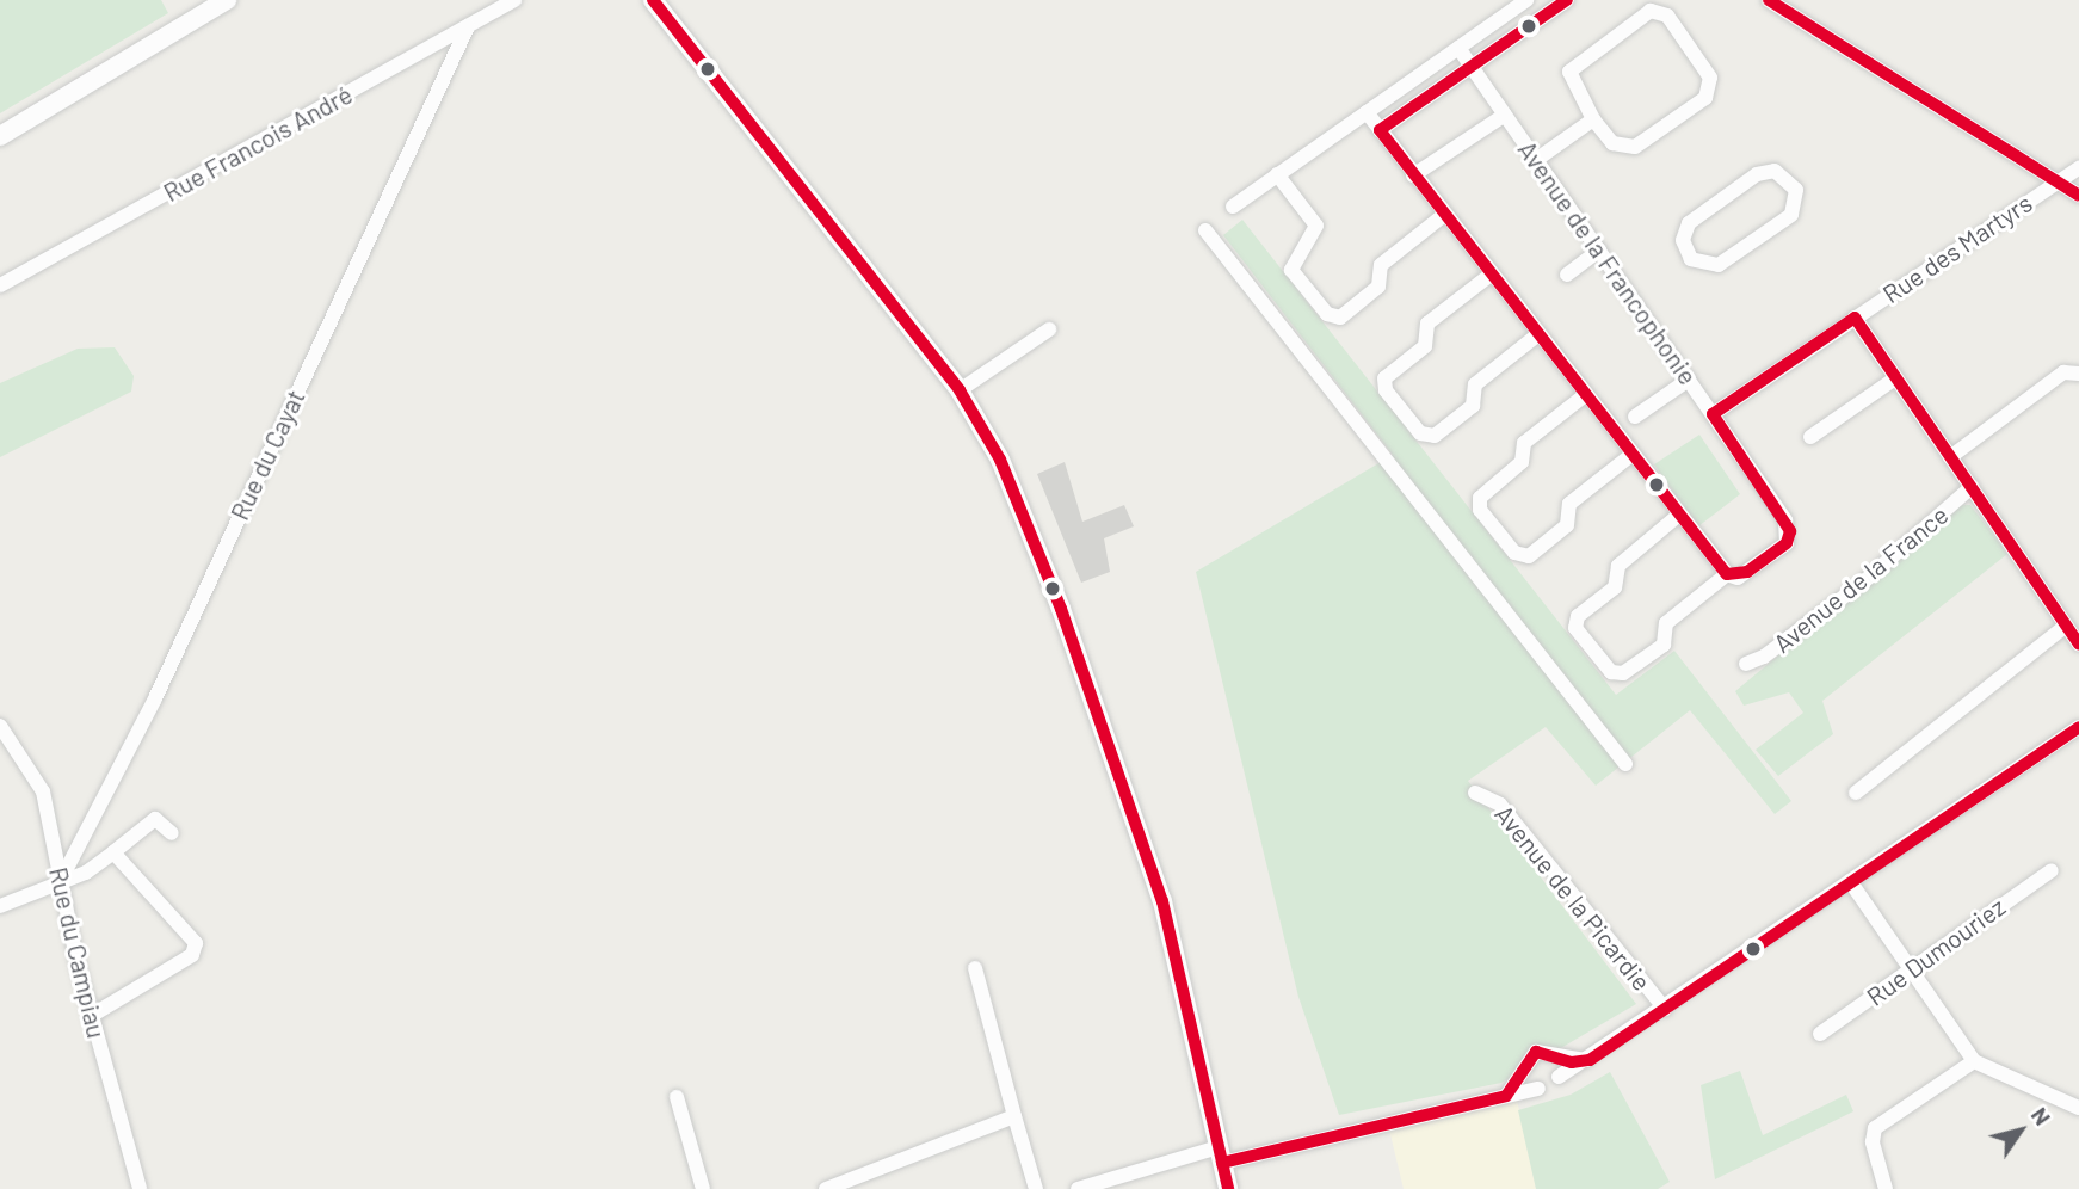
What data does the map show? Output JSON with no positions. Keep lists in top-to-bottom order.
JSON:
{
  "streets": {
    "street": [
      "Rue Francois André",
      "Rue des Martyrs",
      "Avenue de la Francophonie",
      "Rue du Cayat",
      "Avenue de la France",
      "Avenue de la Picardie",
      "Rue Dumouriez",
      "Rue du Campiau"
    ]
  },
  "crossings": [
    ["Rue Francois André", "Rue du Cayat"],
    ["Rue des Martyrs", "Avenue de la Francophonie"],
    ["Rue du Cayat", "Rue du Campiau"]
  ],
  "north": "top right"
}
